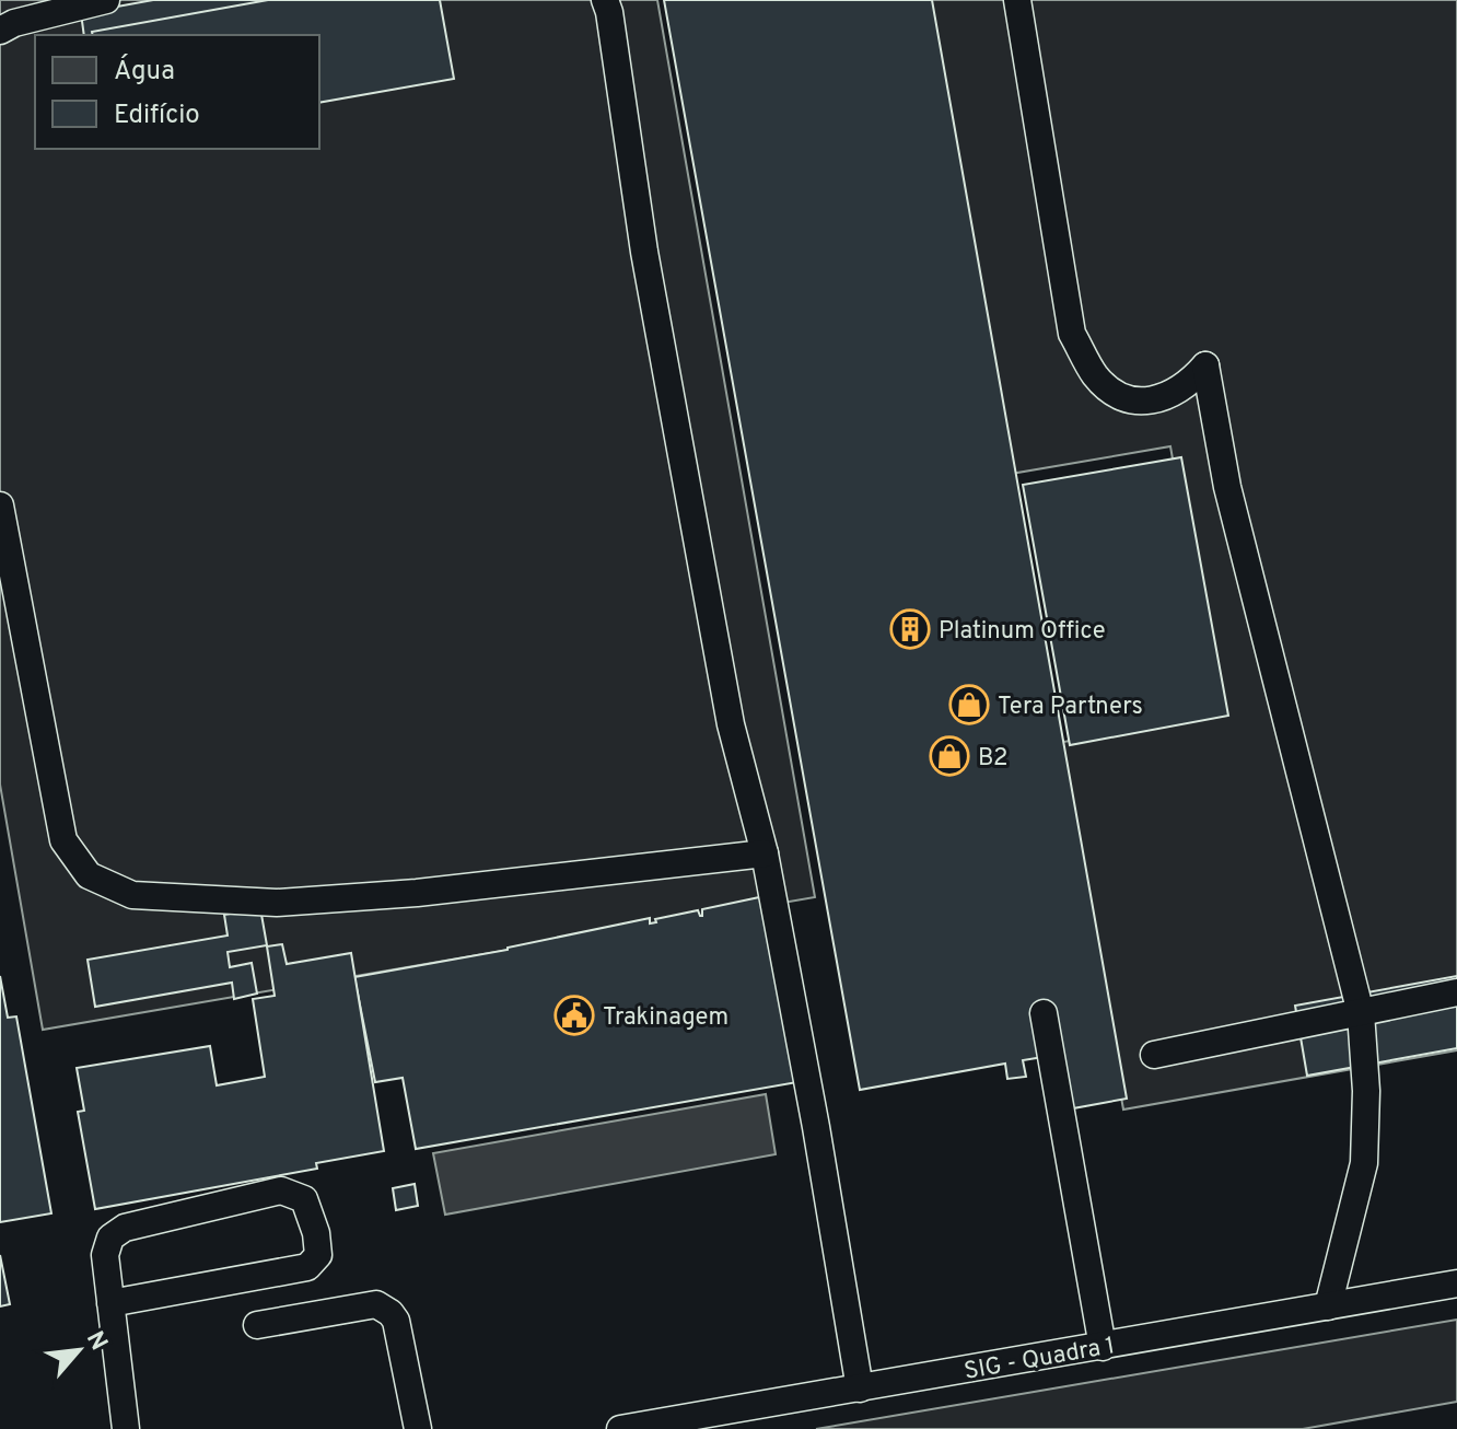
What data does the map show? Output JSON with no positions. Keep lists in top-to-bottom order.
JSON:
{
  "streets": {
    "lane": ["SIG - Quadra 1"]
  },
  "places": {
    "building": ["Platinum Office"],
    "shop": ["Tera Partners", "B2"],
    "public building": ["Trakinagem"]
  },
  "legend": ["Água", "Edifício"],
  "north": "top right"
}
